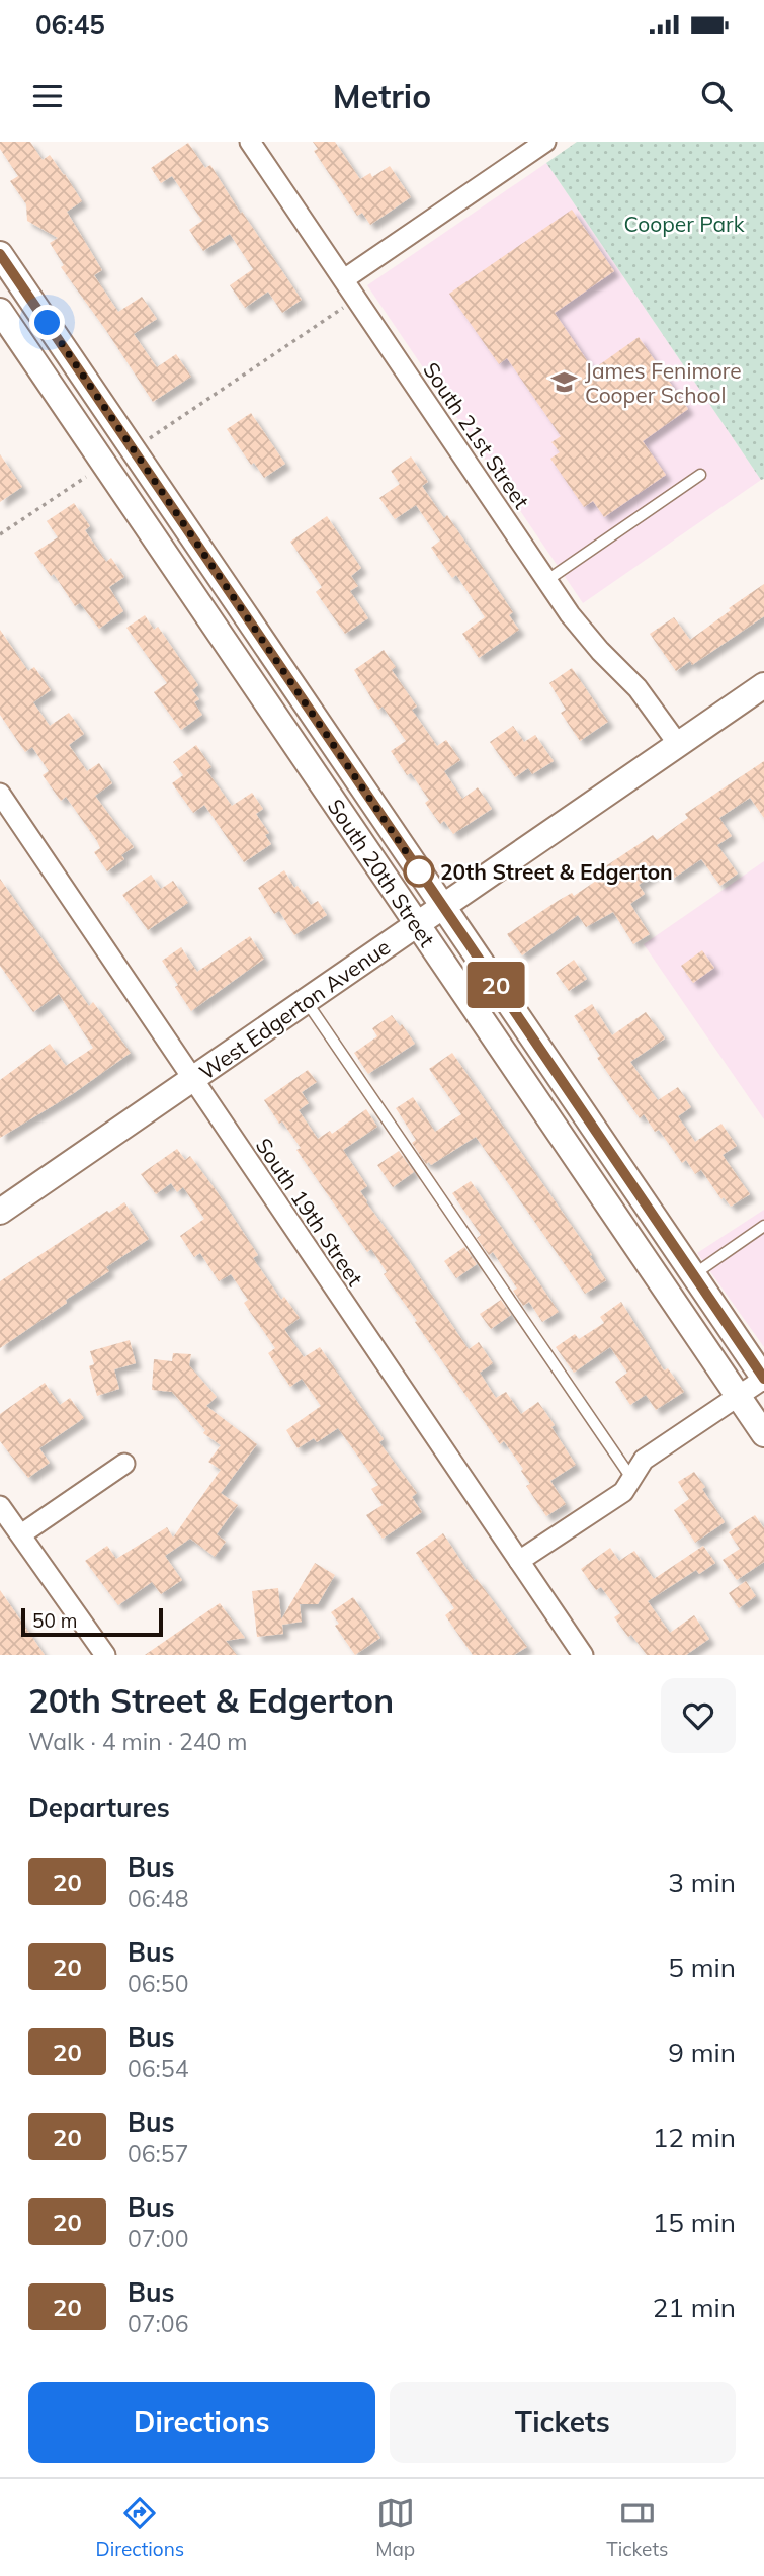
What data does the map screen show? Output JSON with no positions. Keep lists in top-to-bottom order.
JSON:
{
  "streets": {
    "street": [
      "South 21st Street",
      "South 20th Street",
      "West Edgerton Avenue",
      "South 19th Street"
    ]
  },
  "crossings": [
    ["South 21st Street", "West Edgerton Avenue"],
    ["South 20th Street", "West Edgerton Avenue"],
    ["West Edgerton Avenue", "South 19th Street"]
  ],
  "parks": ["Cooper Park"],
  "places": {
    "school or university": ["James Fenimore Cooper School"],
    "other": ["20th Street & Edgerton"]
  },
  "lines": ["bus line 20"],
  "scale_bar": "50 m",
  "page": {
    "status": "06:45",
    "header": "Metrio",
    "on_map": "20",
    "scale": "50 m",
    "heading": [
      ["20th Street & Edgerton", "Walk · 4 min · 240 m"],
      "Departures"
    ],
    "list": [
      {
        "mark": "20",
        "name": "Bus",
        "note": "06:48",
        "value": "3 min"
      },
      {
        "mark": "20",
        "name": "Bus",
        "note": "06:50",
        "value": "5 min"
      },
      {
        "mark": "20",
        "name": "Bus",
        "note": "06:54",
        "value": "9 min"
      },
      {
        "mark": "20",
        "name": "Bus",
        "note": "06:57",
        "value": "12 min"
      },
      {
        "mark": "20",
        "name": "Bus",
        "note": "07:00",
        "value": "15 min"
      },
      {
        "mark": "20",
        "name": "Bus",
        "note": "07:06",
        "value": "21 min"
      }
    ],
    "buttons": ["Directions", "Tickets"],
    "tabs": ["Directions", "Map", "Tickets"]
  }
}
